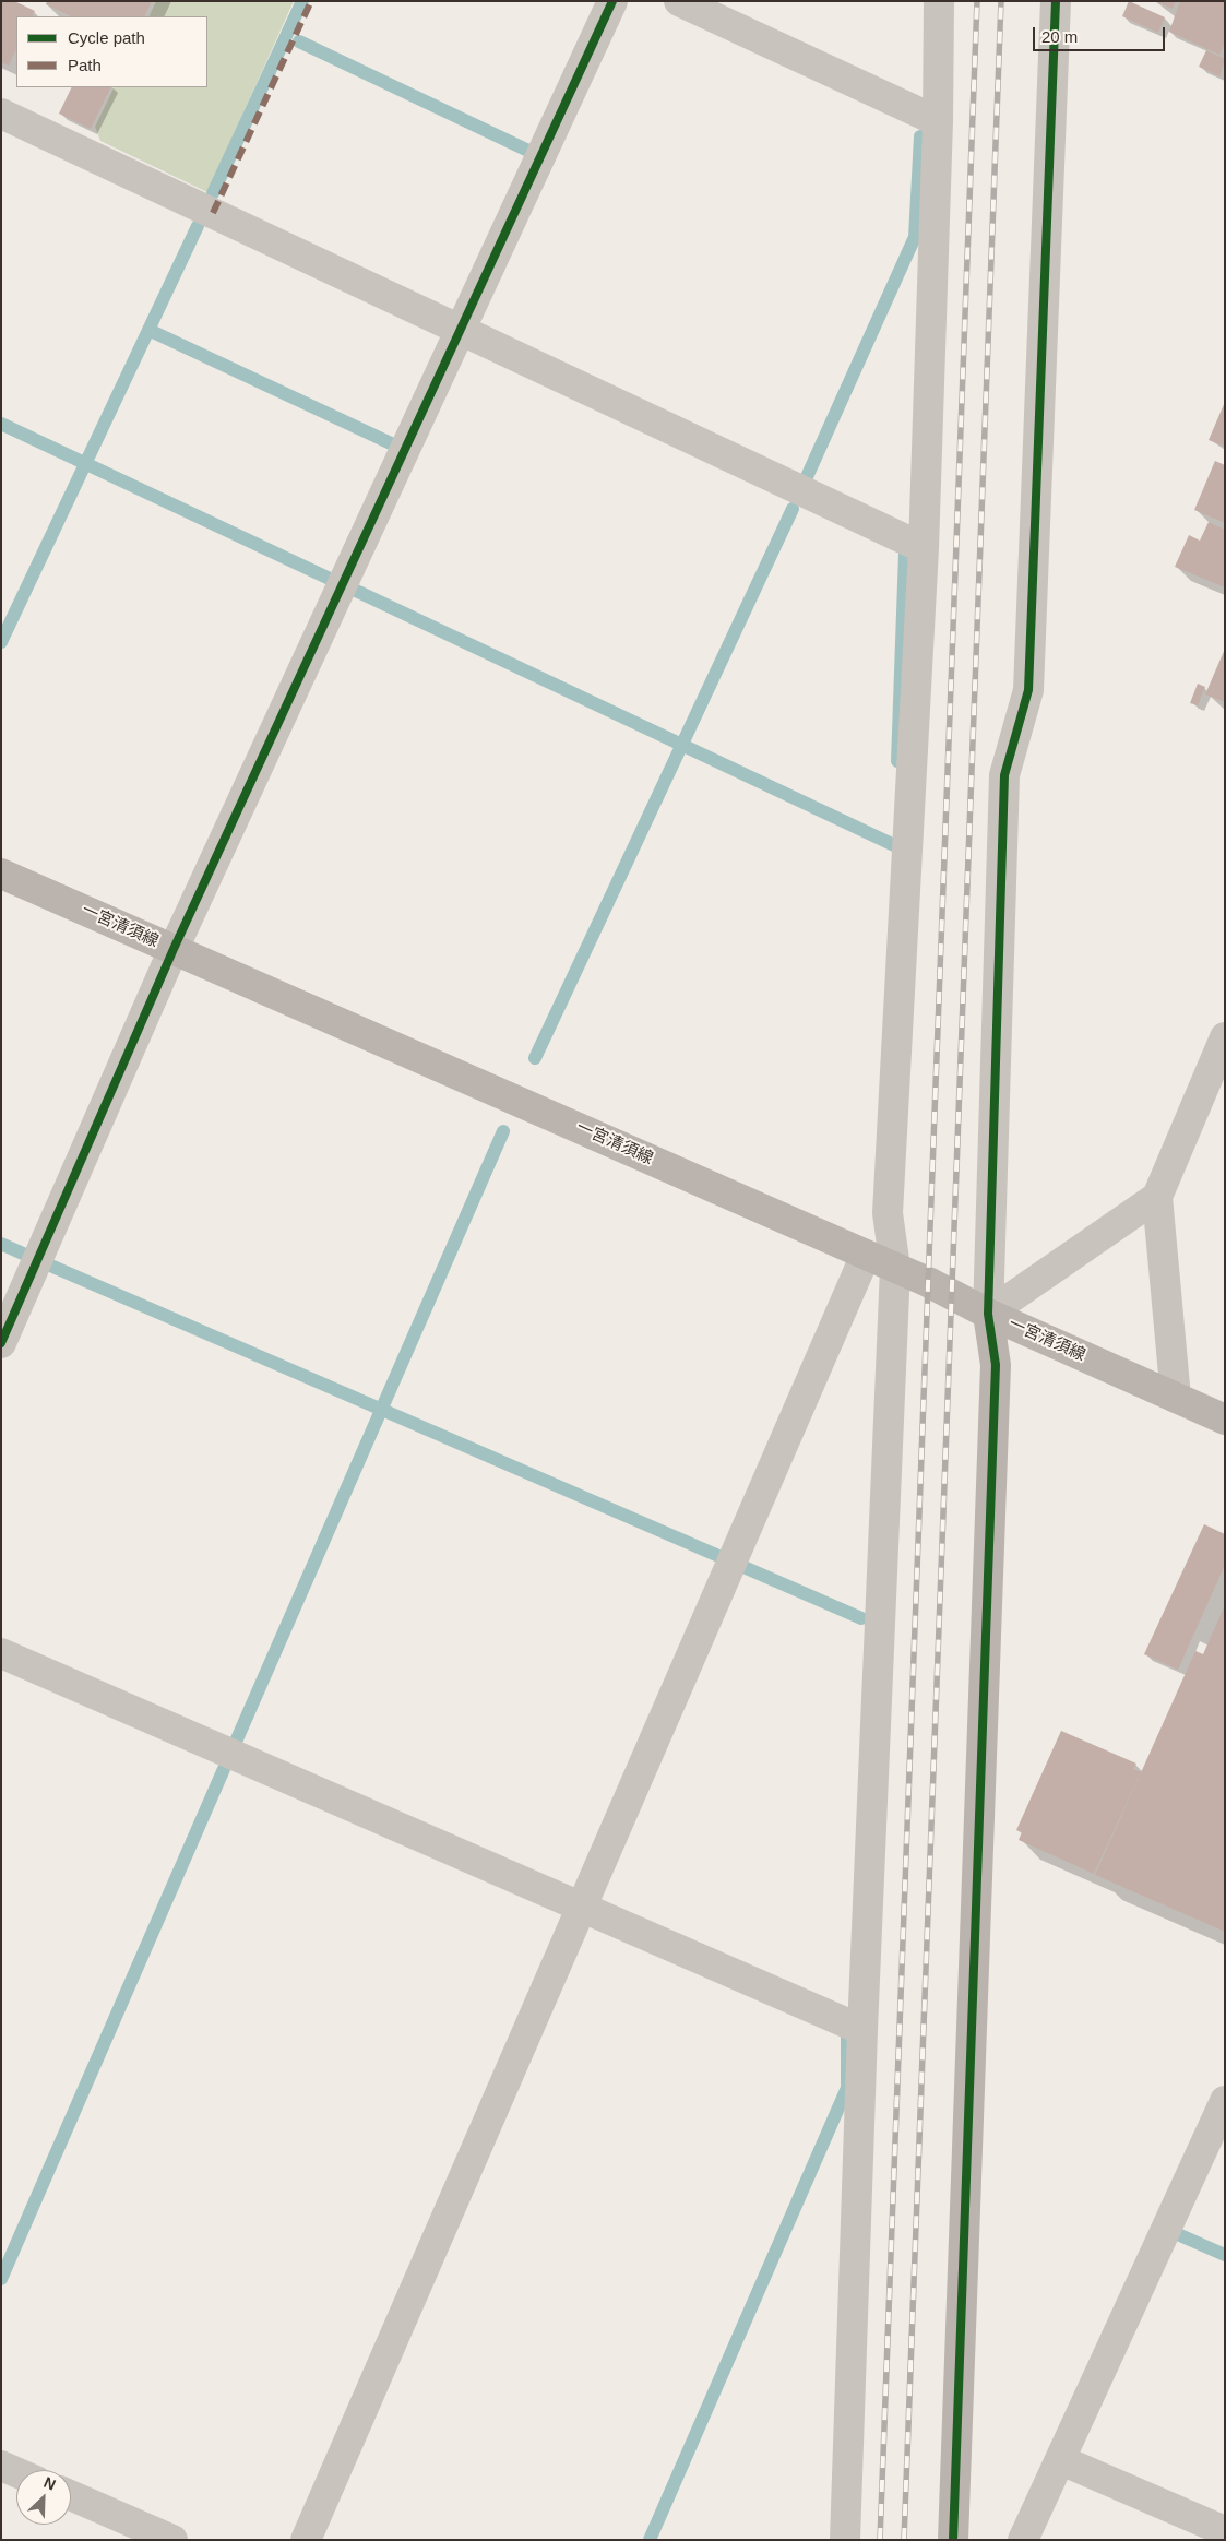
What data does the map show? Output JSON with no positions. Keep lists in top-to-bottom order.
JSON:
{
  "streets": {
    "main road": ["一宮清須線"]
  },
  "legend": ["Cycle path", "Path"],
  "scale_bar": "20 m",
  "north": "top right"
}
